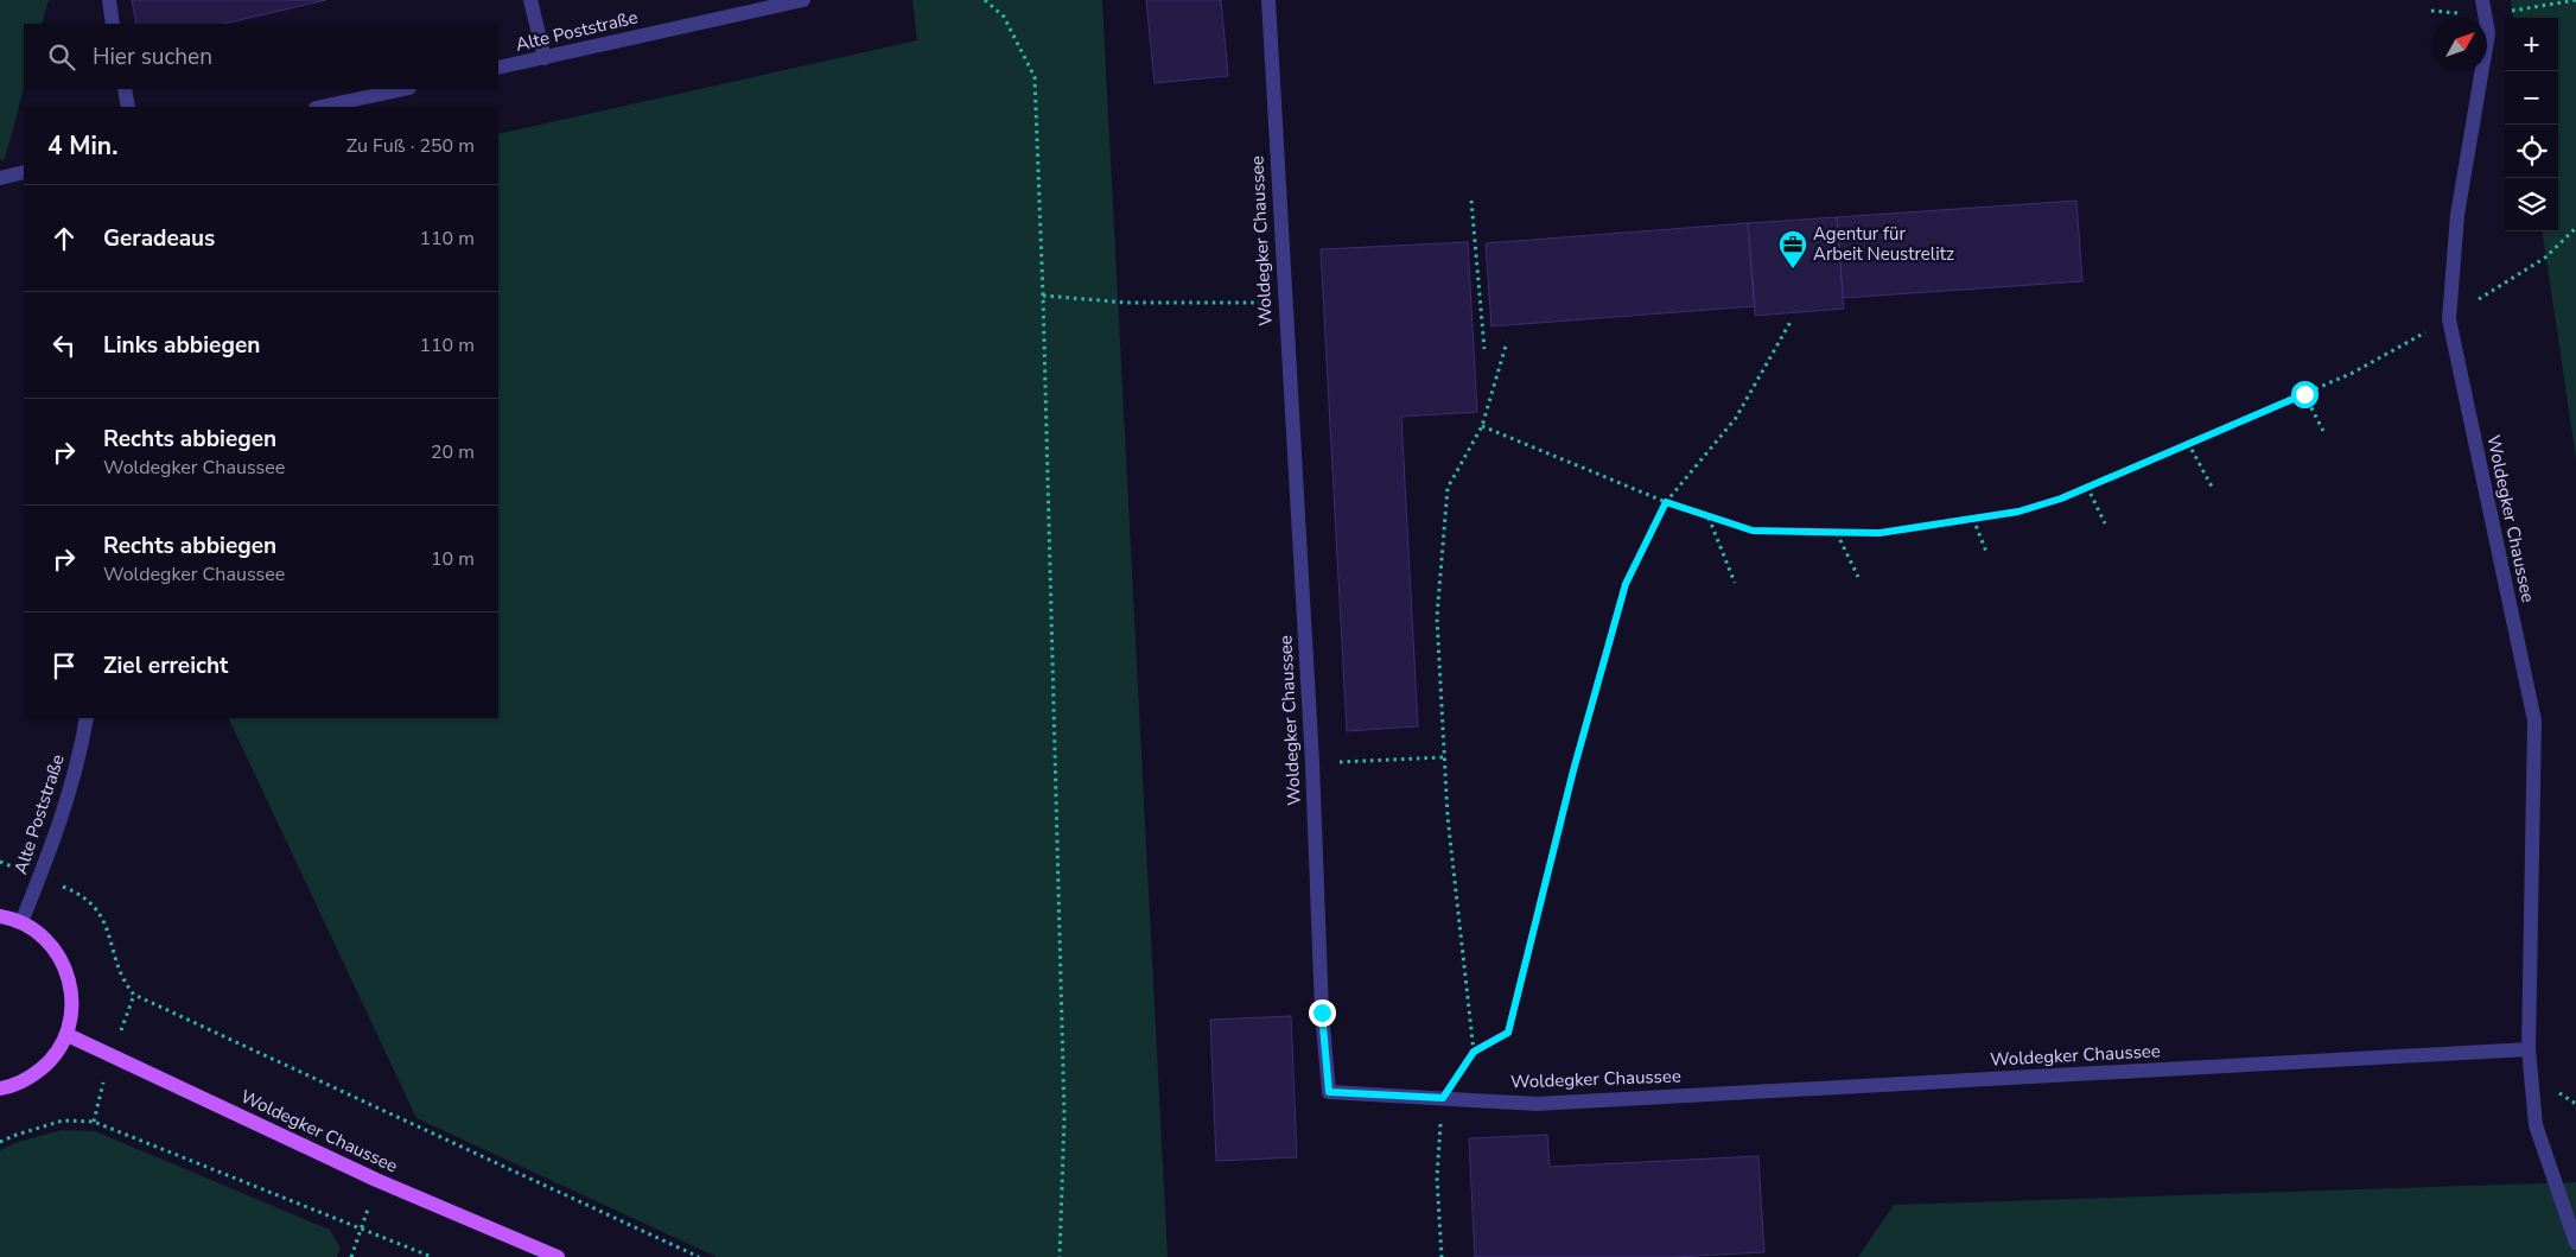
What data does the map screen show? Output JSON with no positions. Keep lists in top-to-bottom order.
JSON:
{
  "streets": {
    "main road": ["Woldegker Chaussee"],
    "lane": ["Alte Poststraße"]
  },
  "places": {
    "office": ["Agentur für Arbeit Neustrelitz"]
  },
  "north": "top right",
  "page": {
    "map_buttons": ["+", "−"],
    "search": "Hier suchen",
    "heading": ["4 Min.", "Zu Fuß · 250 m"],
    "list": [
      ["Geradeaus", "110 m"],
      ["Links abbiegen", "110 m"],
      ["Rechts abbiegen", "Woldegker Chaussee", "20 m"],
      ["Rechts abbiegen", "Woldegker Chaussee", "10 m"],
      "Ziel erreicht"
    ]
  }
}
